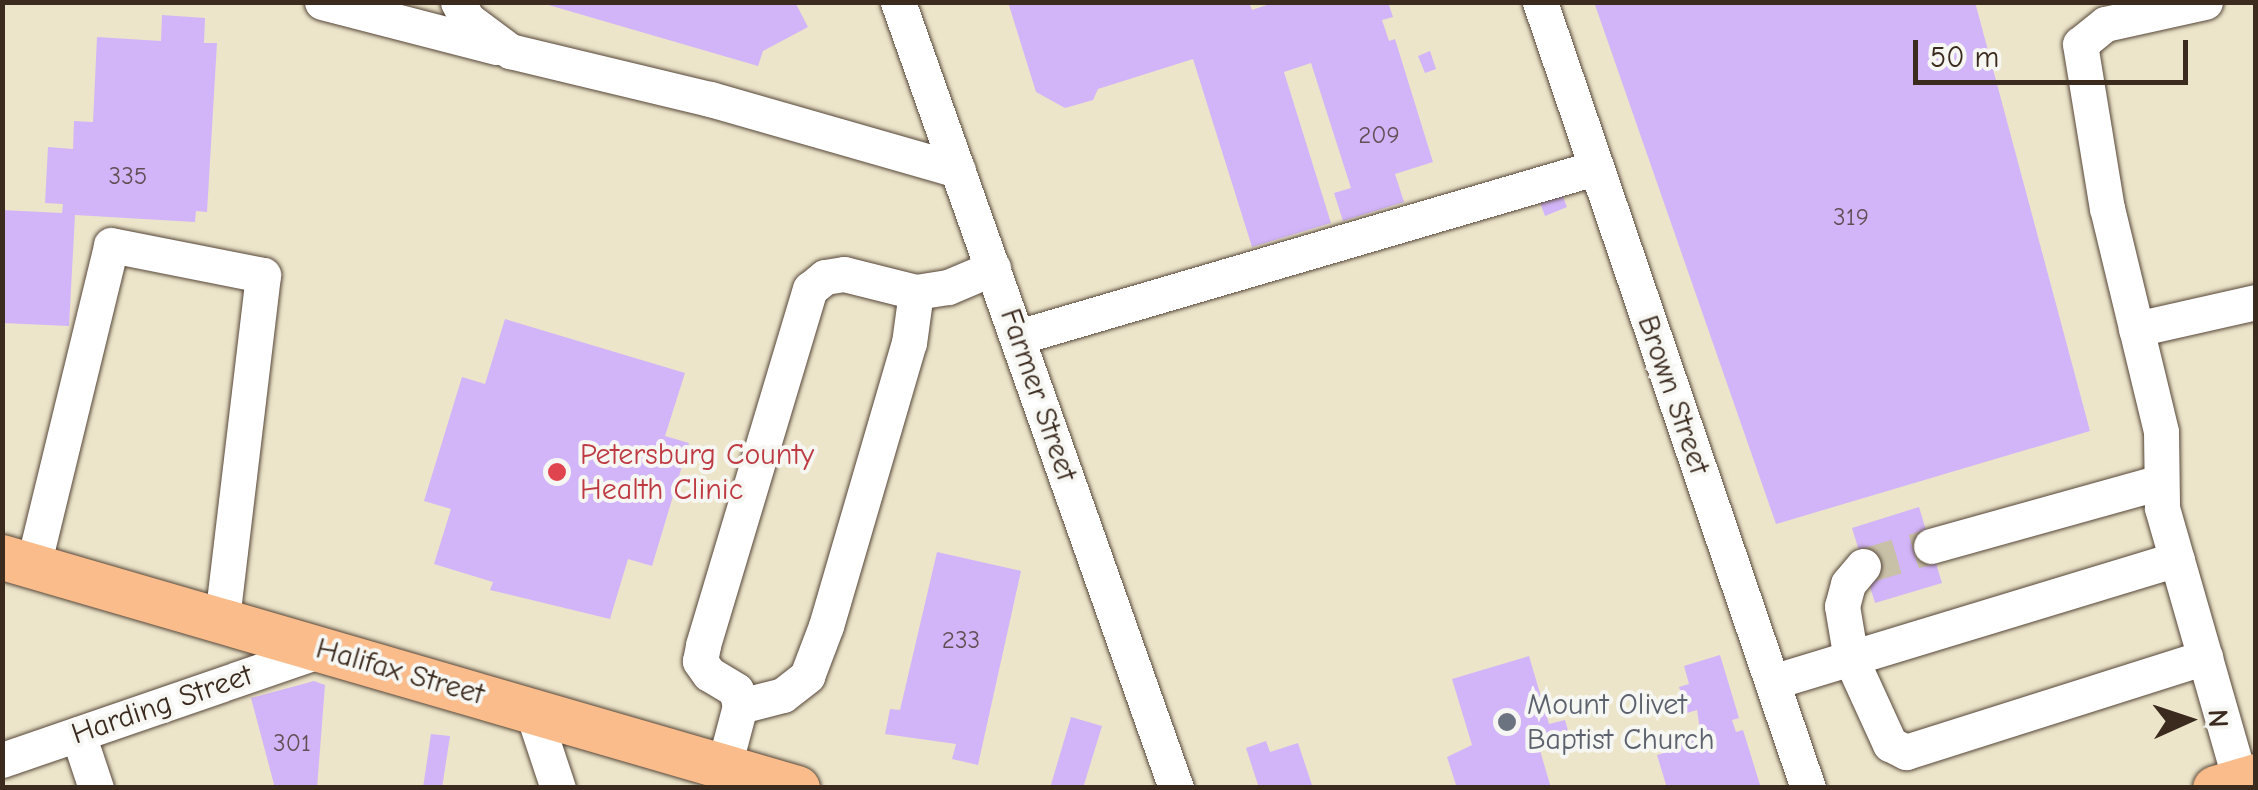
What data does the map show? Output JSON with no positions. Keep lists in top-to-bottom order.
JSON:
{
  "streets": {
    "main road": ["Halifax Street"],
    "street": ["Farmer Street", "Brown Street", "Harding Street"]
  },
  "crossings": [
    ["Halifax Street", "Harding Street"]
  ],
  "places": ["Petersburg County Health Clinic", "Mount Olivet Baptist Church"],
  "house_numbers": [
    "209",
    "335",
    "319",
    "233",
    "301"
  ],
  "scale_bar": "50 m",
  "north": "right"
}
